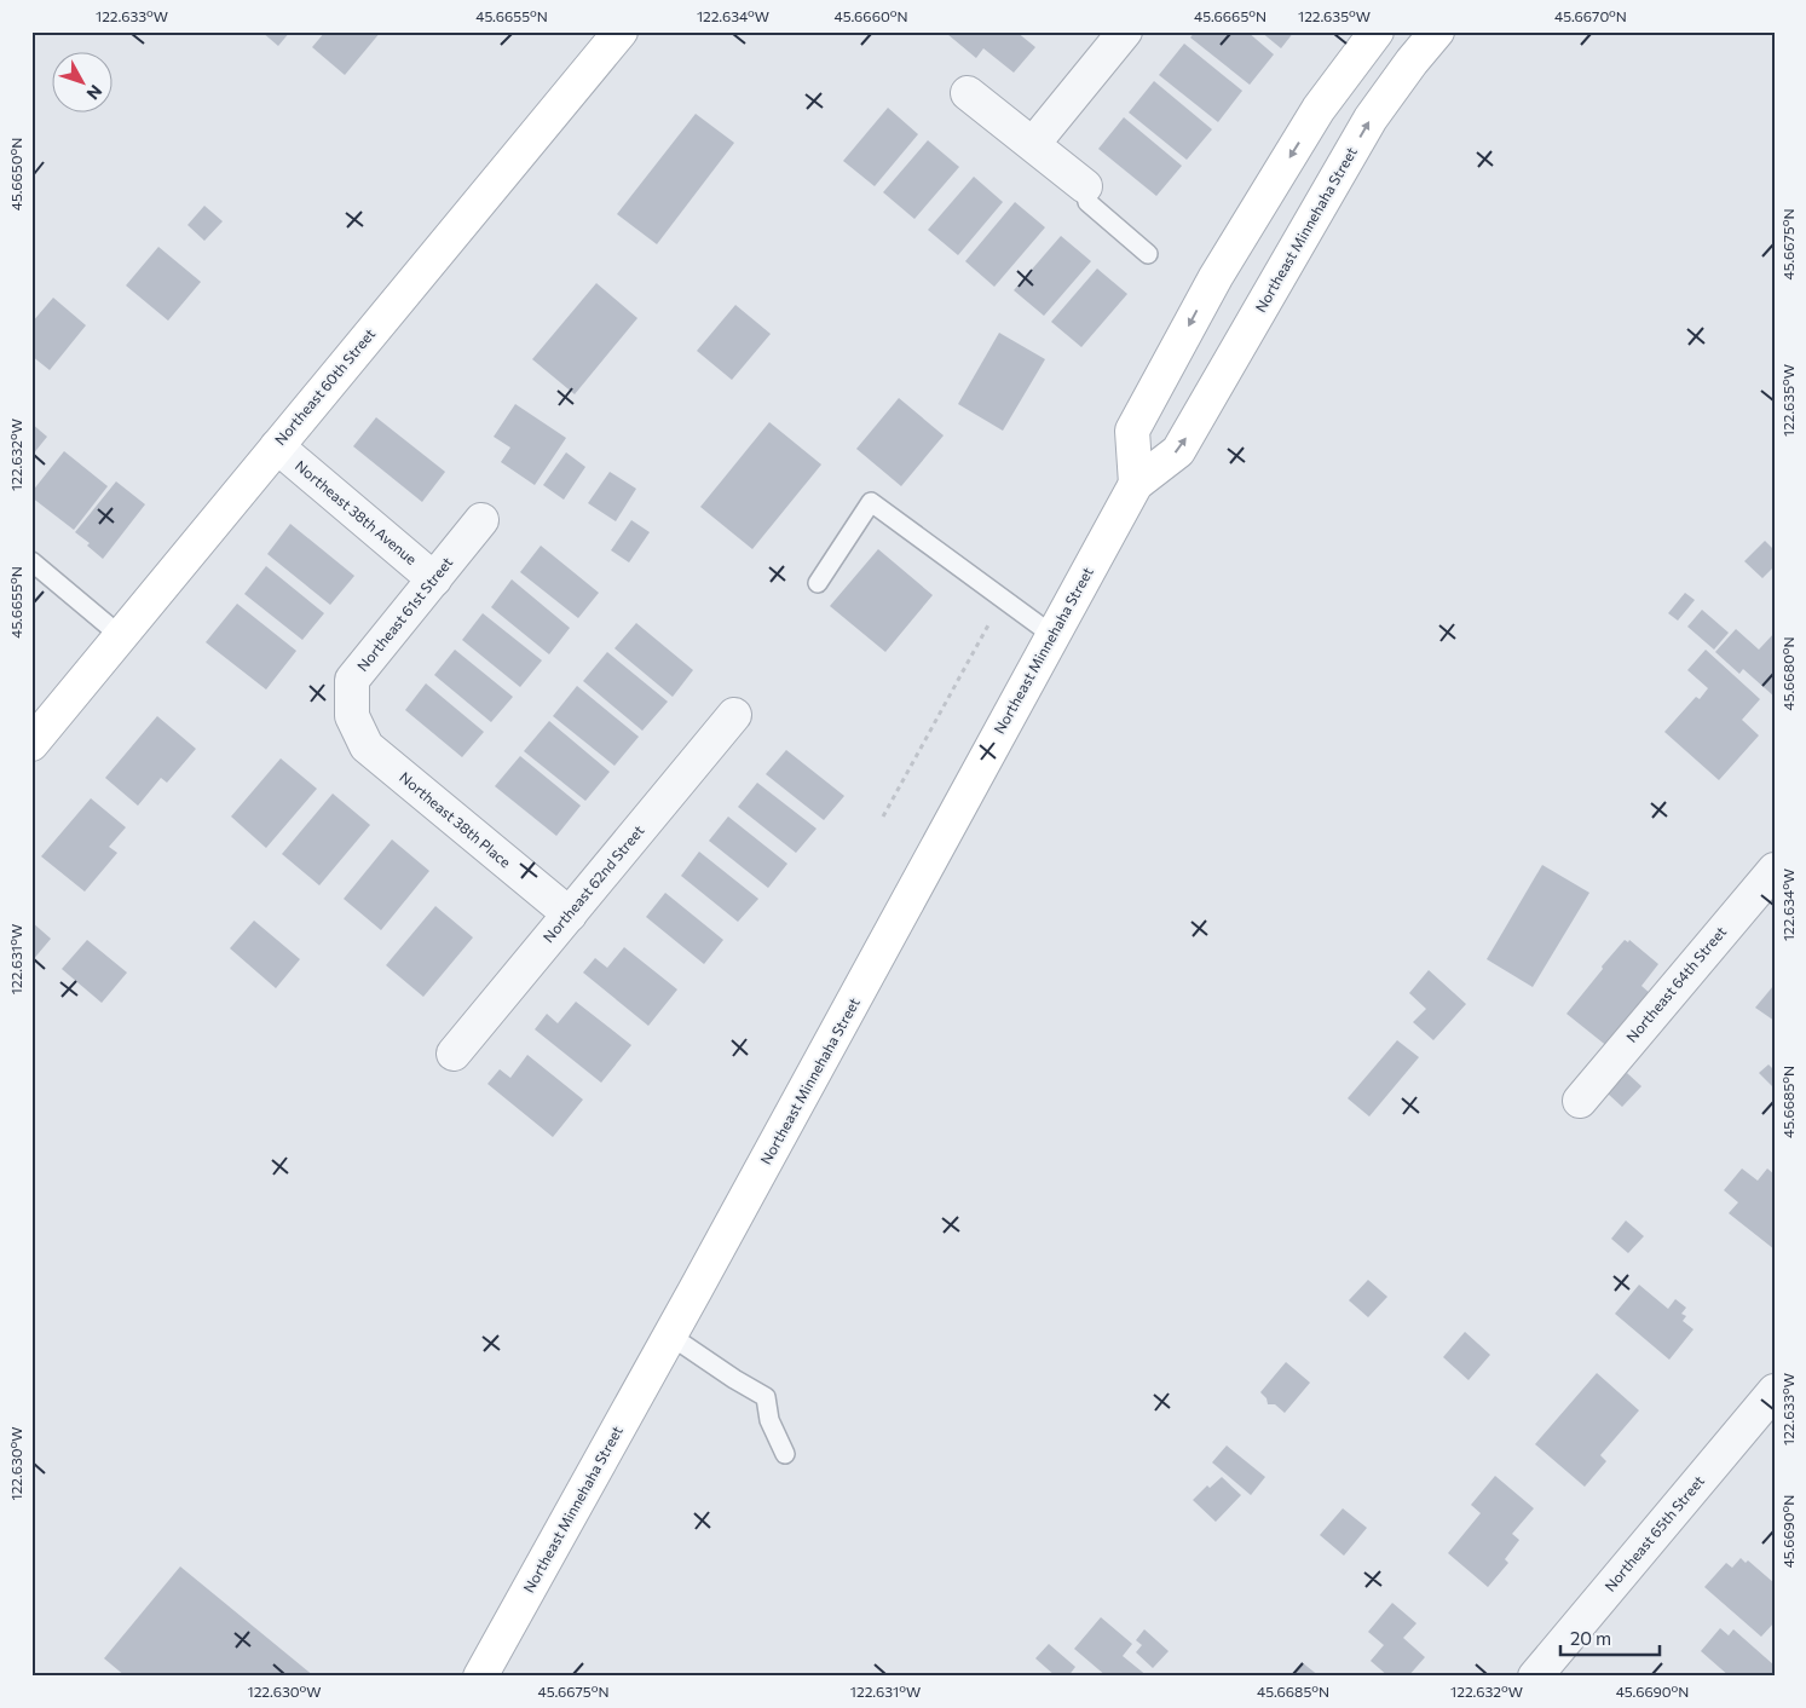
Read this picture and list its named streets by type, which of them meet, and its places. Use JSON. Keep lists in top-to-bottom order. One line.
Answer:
{"streets":{"main road":["Northeast Minnehaha Street","Northeast 60th Street"],"street":["Northeast 38th Avenue","Northeast 61st Street","Northeast 38th Place","Northeast 62nd Street","Northeast 64th Street","Northeast 65th Street"]},"crossings":[["Northeast 60th Street","Northeast 38th Avenue"],["Northeast 38th Avenue","Northeast 61st Street"],["Northeast 61st Street","Northeast 38th Place"],["Northeast 38th Place","Northeast 62nd Street"]],"scale_bar":"20 m","north":"bottom right","coordinates":["122.633°W","45.6655°N","122.634°W","45.6660°N","45.6665°N","122.635°W","45.6670°N","45.6650°N","45.6675°N","122.632°W","45.6680°N","122.631°W","45.6685°N","122.630°W","45.6690°N"]}
